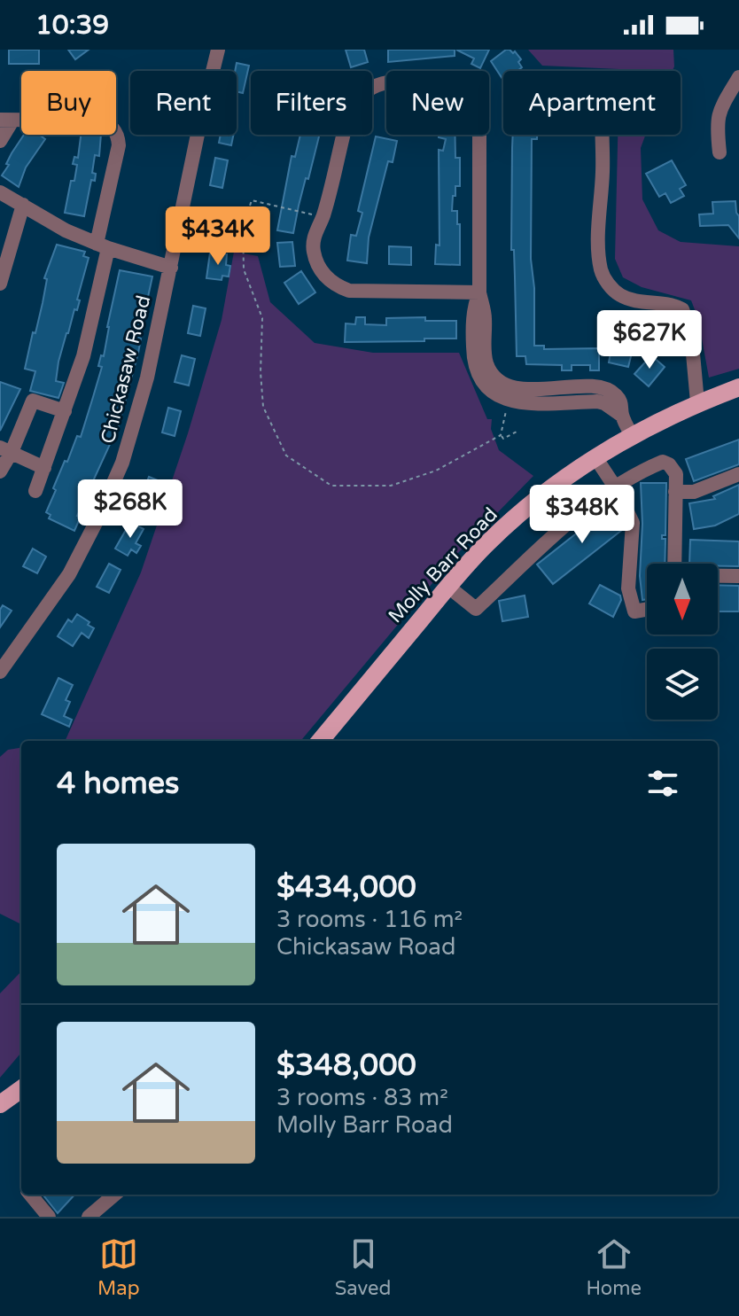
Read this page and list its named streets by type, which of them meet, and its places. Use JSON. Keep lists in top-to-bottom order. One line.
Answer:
{"streets":{"main road":["Molly Barr Road"],"street":["Chickasaw Road"]},"north":"bottom","page":{"status":"10:39","chip":["Buy","Rent","Filters","New","Apartment"],"price":["$434K","$627K","$268K","$348K"],"heading":"4 homes","list":[{"name":"$434,000","note":"3 rooms · 116 m² · Chickasaw Road"},{"name":"$348,000","note":"3 rooms · 83 m² · Molly Barr Road"}],"tabs":["Map","Saved","Home"]}}
